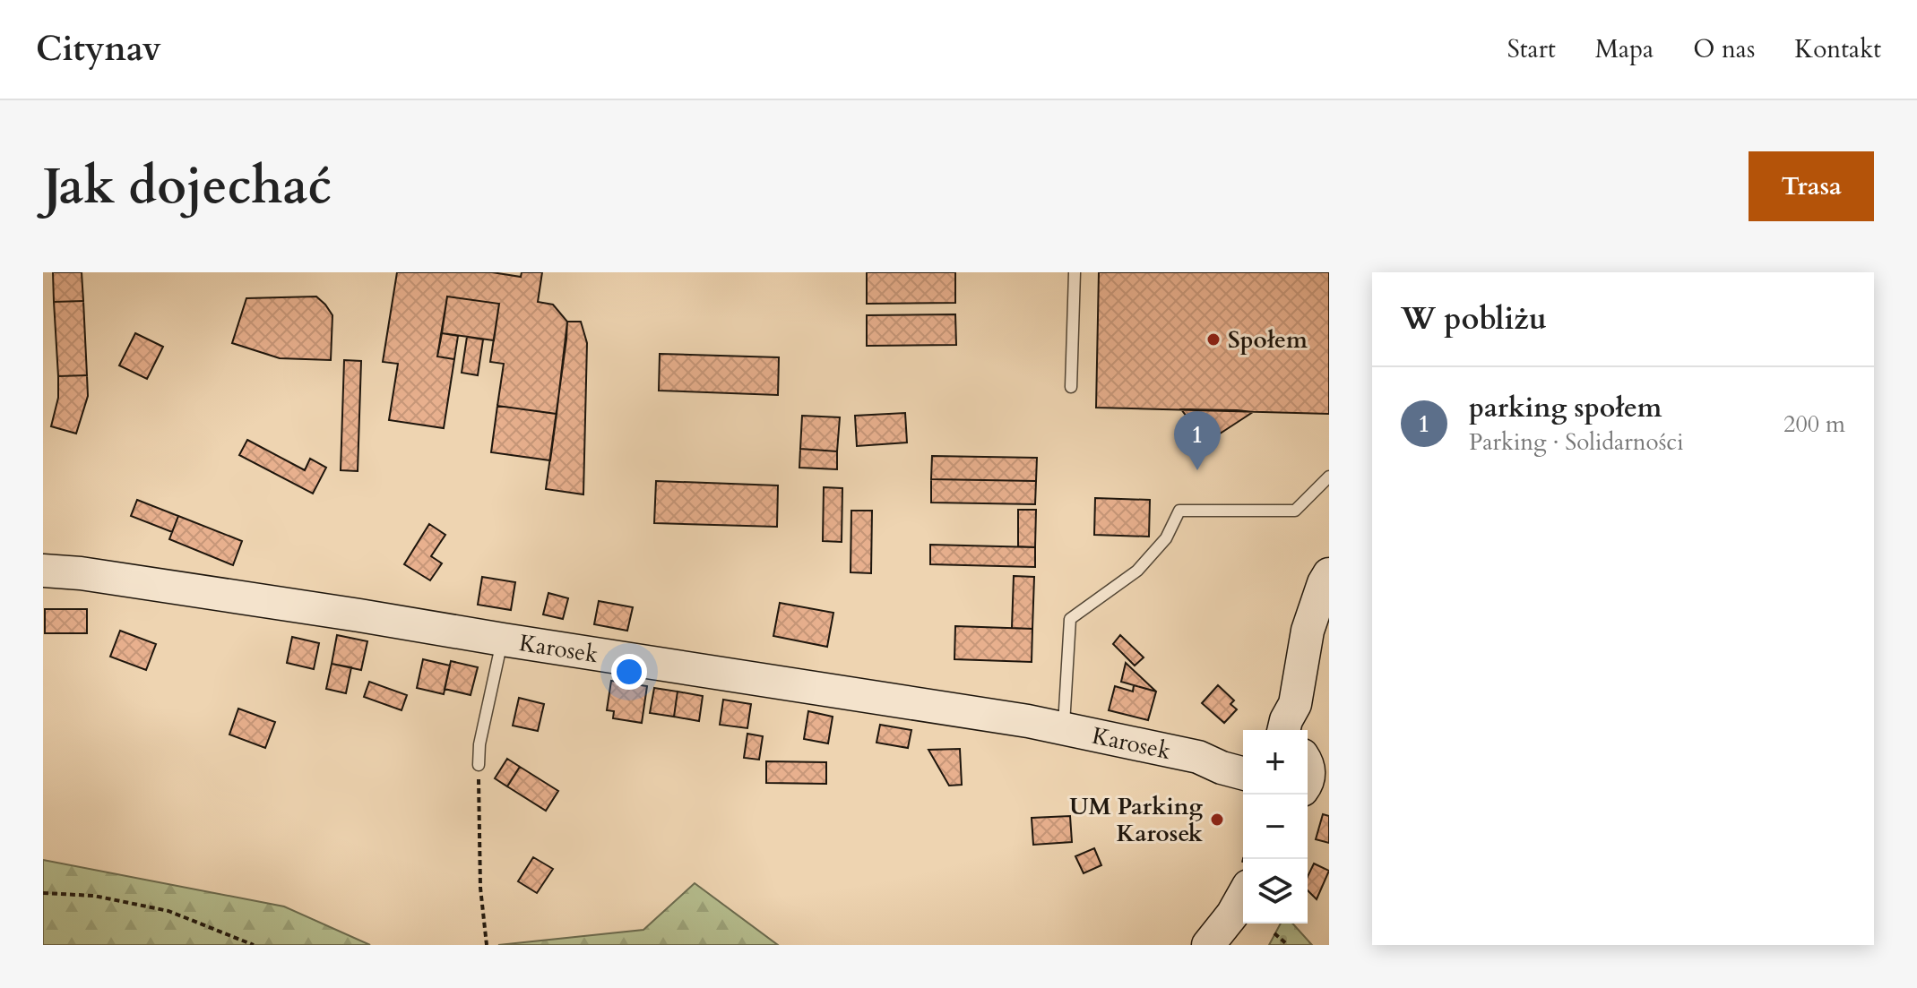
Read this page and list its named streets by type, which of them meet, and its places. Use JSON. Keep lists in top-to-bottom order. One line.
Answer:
{"streets":{"street":["Karosek"]},"places":["Społem","UM Parking Karosek"],"page":{"header":"Citynav","nav":["Start","Mapa","O nas","Kontakt"],"buttons":"Trasa","title":"Jak dojechać","heading":"W pobliżu","list":[{"mark":"1","name":"parking społem","note":"Parking · Solidarności","value":"200 m"}],"pins":"1","map_buttons":["+","−"]}}
